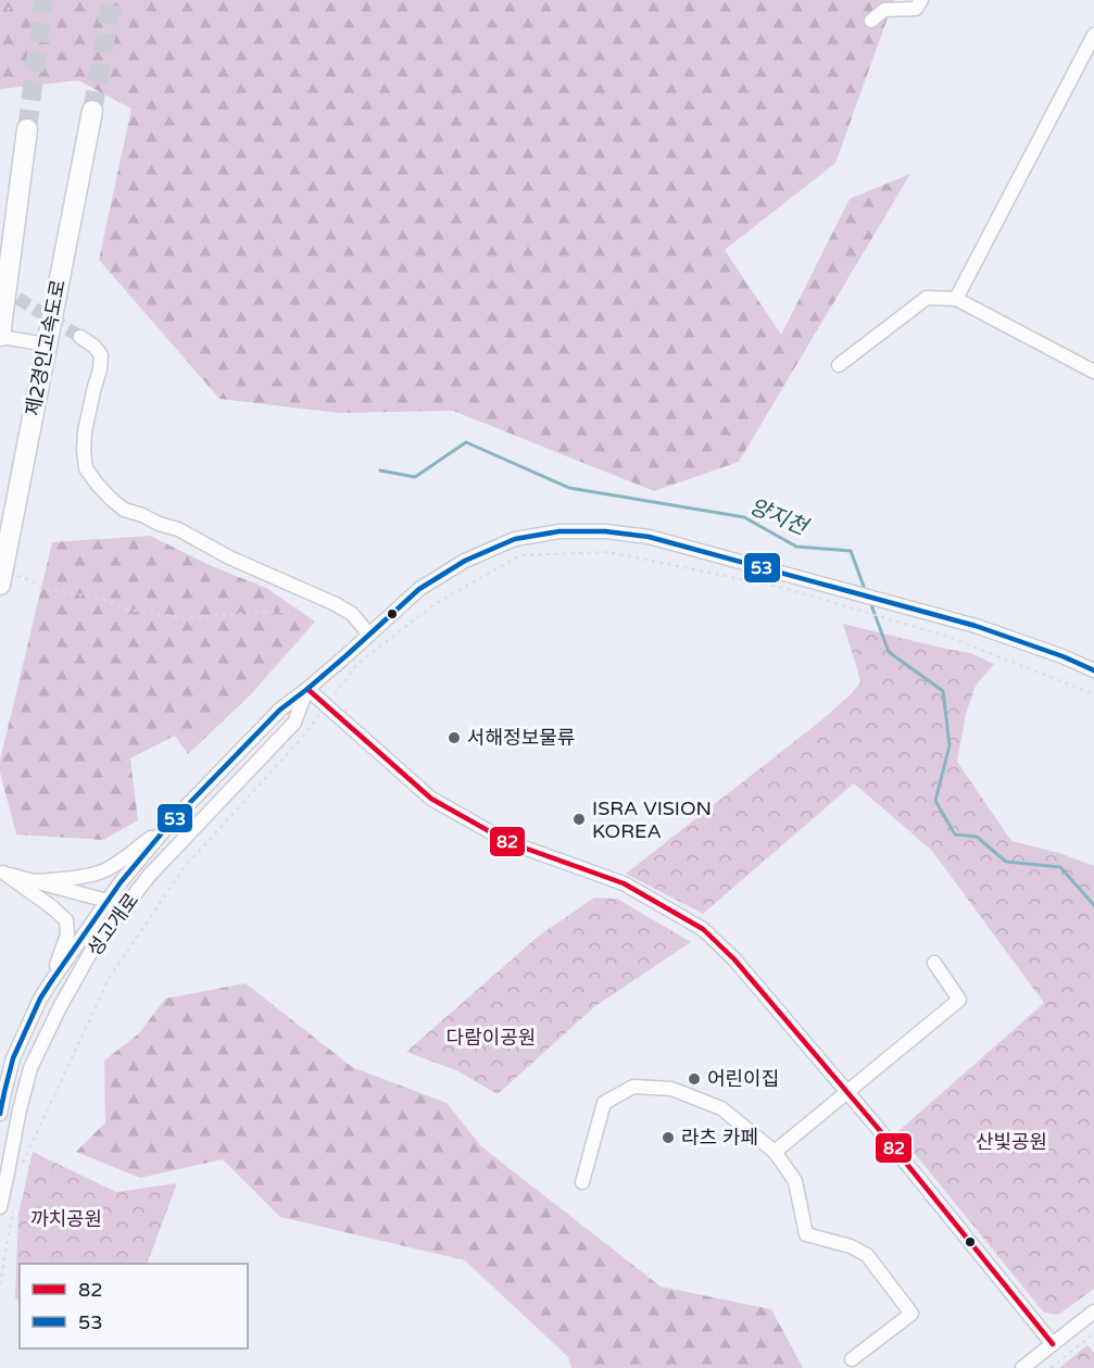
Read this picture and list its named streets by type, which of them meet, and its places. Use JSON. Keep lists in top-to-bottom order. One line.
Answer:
{"streets":{"highway":["제2경인고속도로"],"street":["성고개로"]},"water":["양지천"],"parks":["다람이공원","산빛공원","까치공원"],"places":["서해정보물류","ISRA VISION KOREA","어린이집","라츠 카페"],"lines":["transit line 53","transit line 82"],"legend":["82","53"]}
